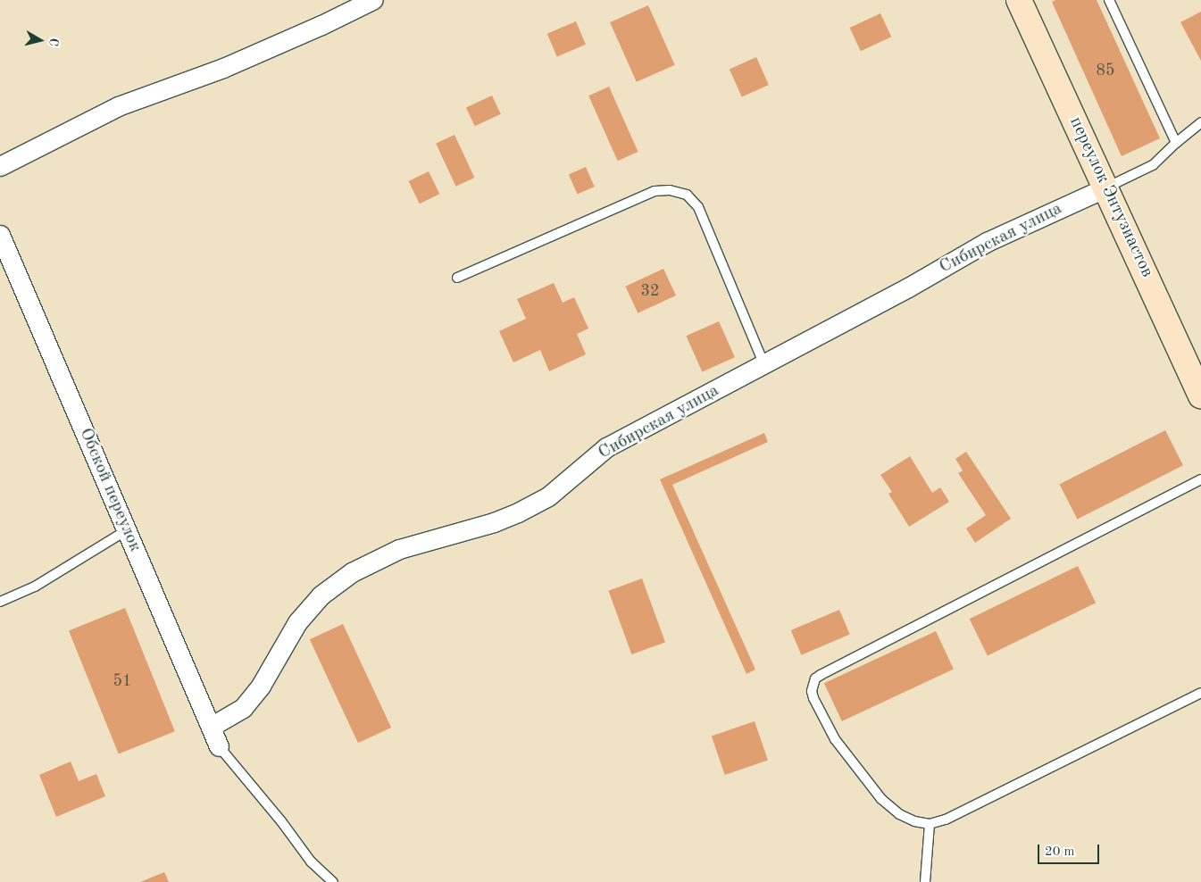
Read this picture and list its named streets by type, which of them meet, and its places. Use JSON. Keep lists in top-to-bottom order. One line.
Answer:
{"streets":{"main road":["переулок Энтузиастов"],"street":["Сибирская улица","Обской переулок"]},"crossings":[["переулок Энтузиастов","Сибирская улица"],["Сибирская улица","Обской переулок"]],"house_numbers":["85","32","51"],"scale_bar":"20 m","north":"right"}
